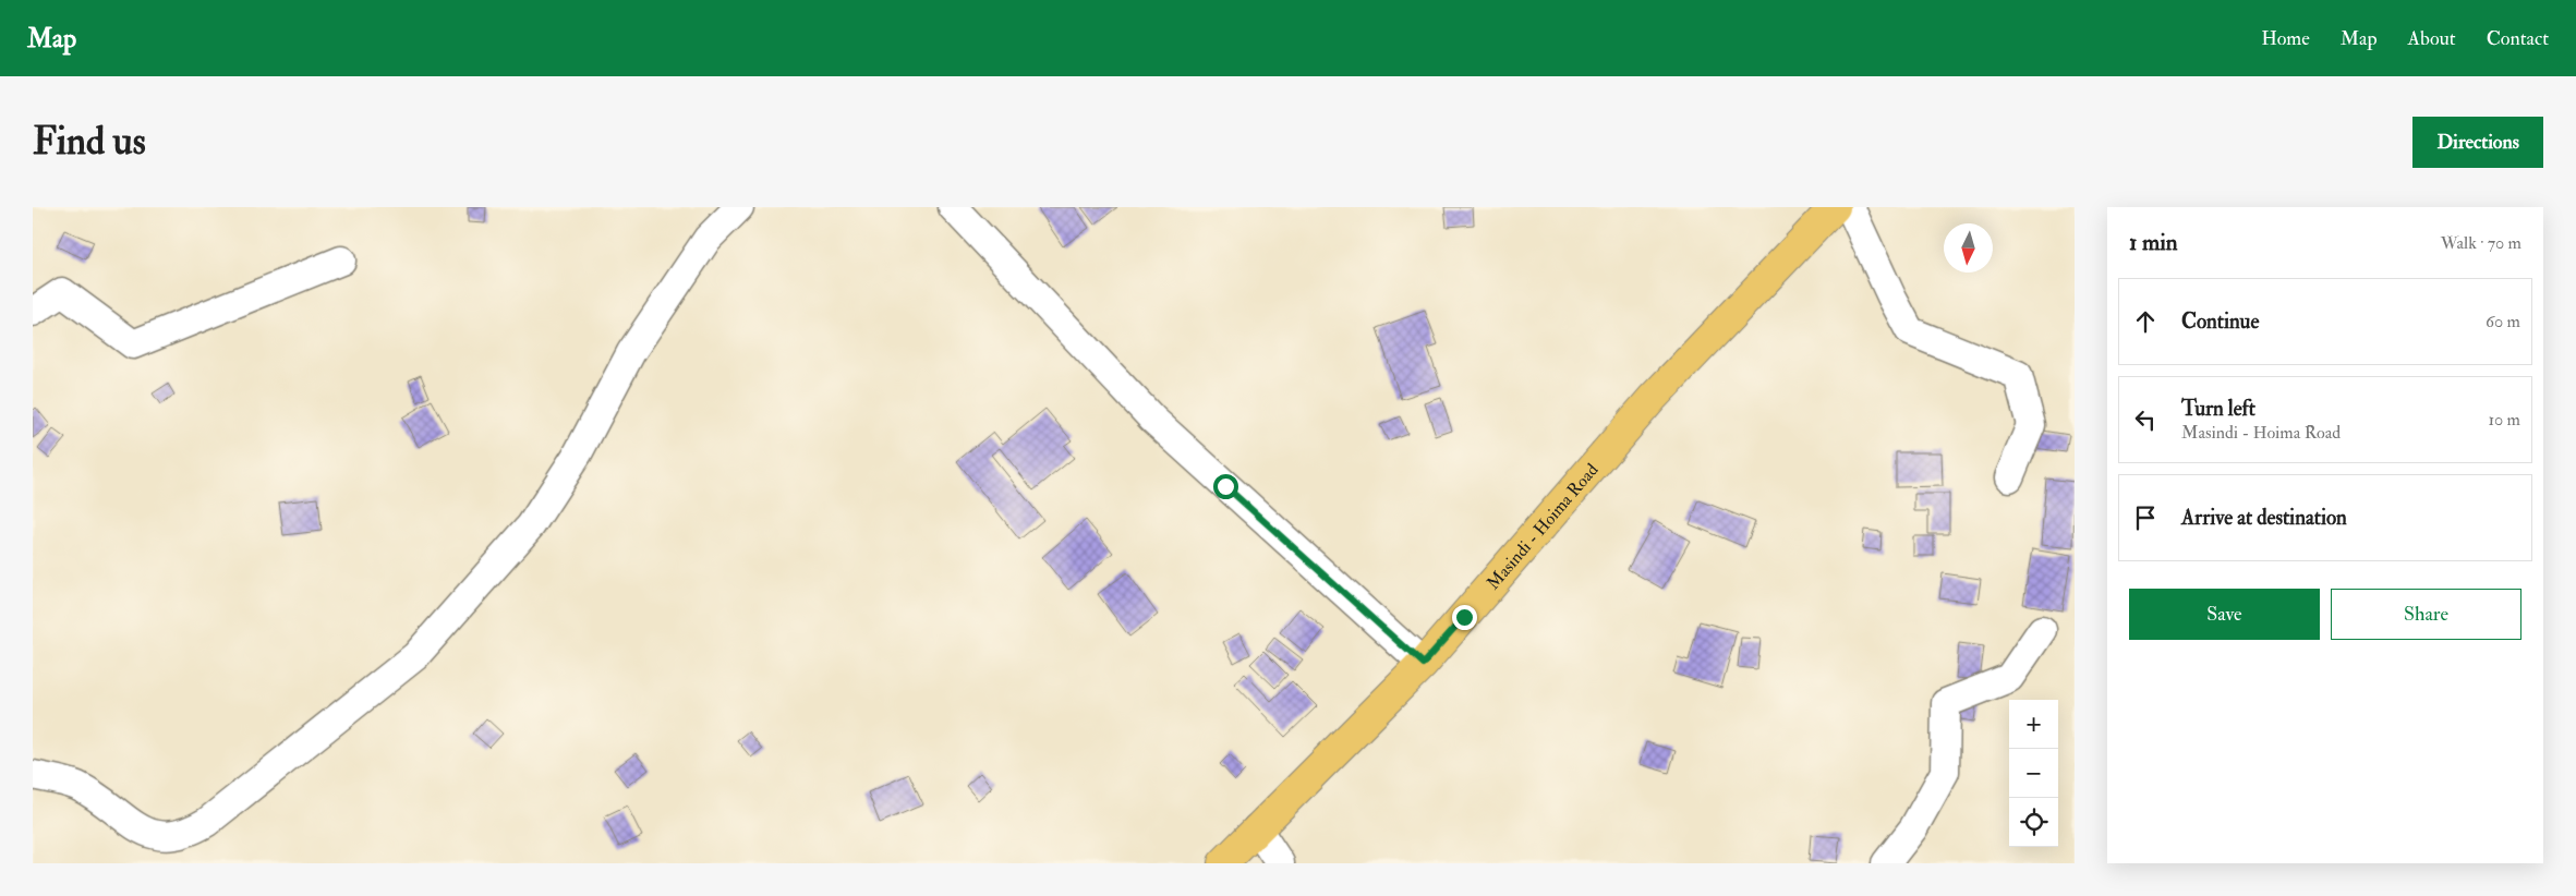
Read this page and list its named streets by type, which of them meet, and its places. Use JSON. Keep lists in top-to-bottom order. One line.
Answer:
{"streets":{"main road":["Masindi - Hoima Road"]},"north":"bottom","page":{"header":"Map","nav":["Home","Map","About","Contact"],"buttons":["Directions",["Save","Share"]],"title":"Find us","heading":["1 min","Walk · 70 m"],"list":[["Continue","60 m"],["Turn left","Masindi - Hoima Road","10 m"],"Arrive at destination"],"map_buttons":["+","−"]}}
